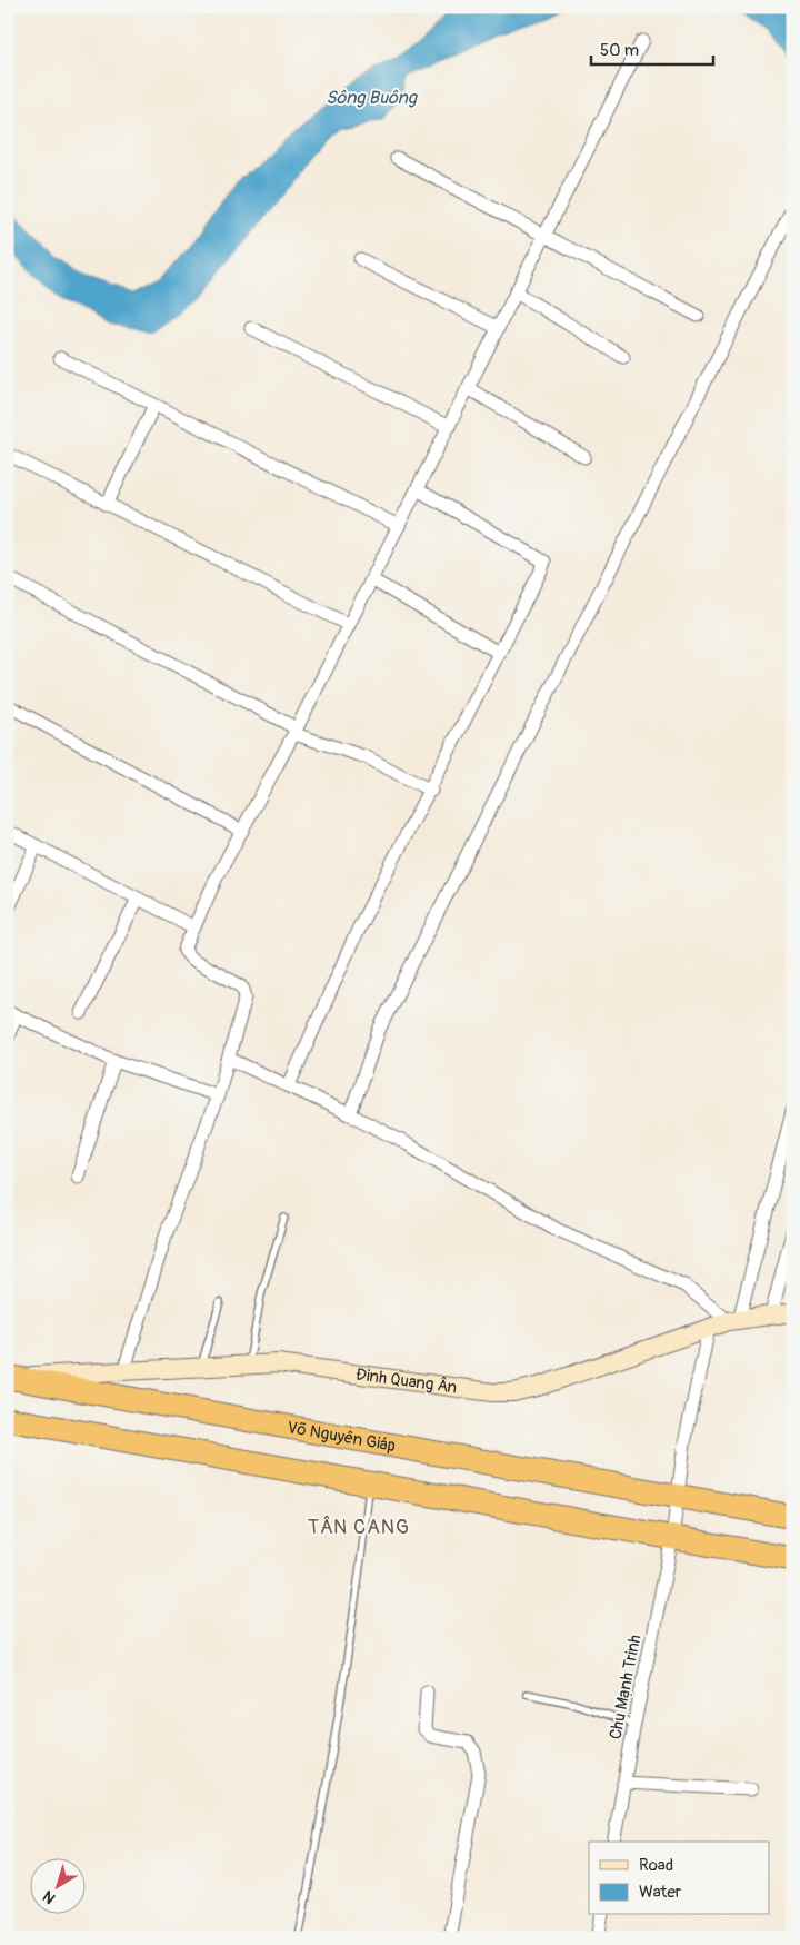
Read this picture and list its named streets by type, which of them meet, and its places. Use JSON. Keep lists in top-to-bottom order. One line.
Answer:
{"streets":{"highway":["Võ Nguyên Giáp"],"street":["Đinh Quang Ân","Chu Mạnh Trinh"]},"crossings":[["Đinh Quang Ân","Võ Nguyên Giáp"],["Đinh Quang Ân","Chu Mạnh Trinh"],["Võ Nguyên Giáp","Chu Mạnh Trinh"]],"districts":["TÂN CANG"],"water":["Sông Buông"],"legend":["Road","Water"],"scale_bar":"50 m","north":"bottom left"}
